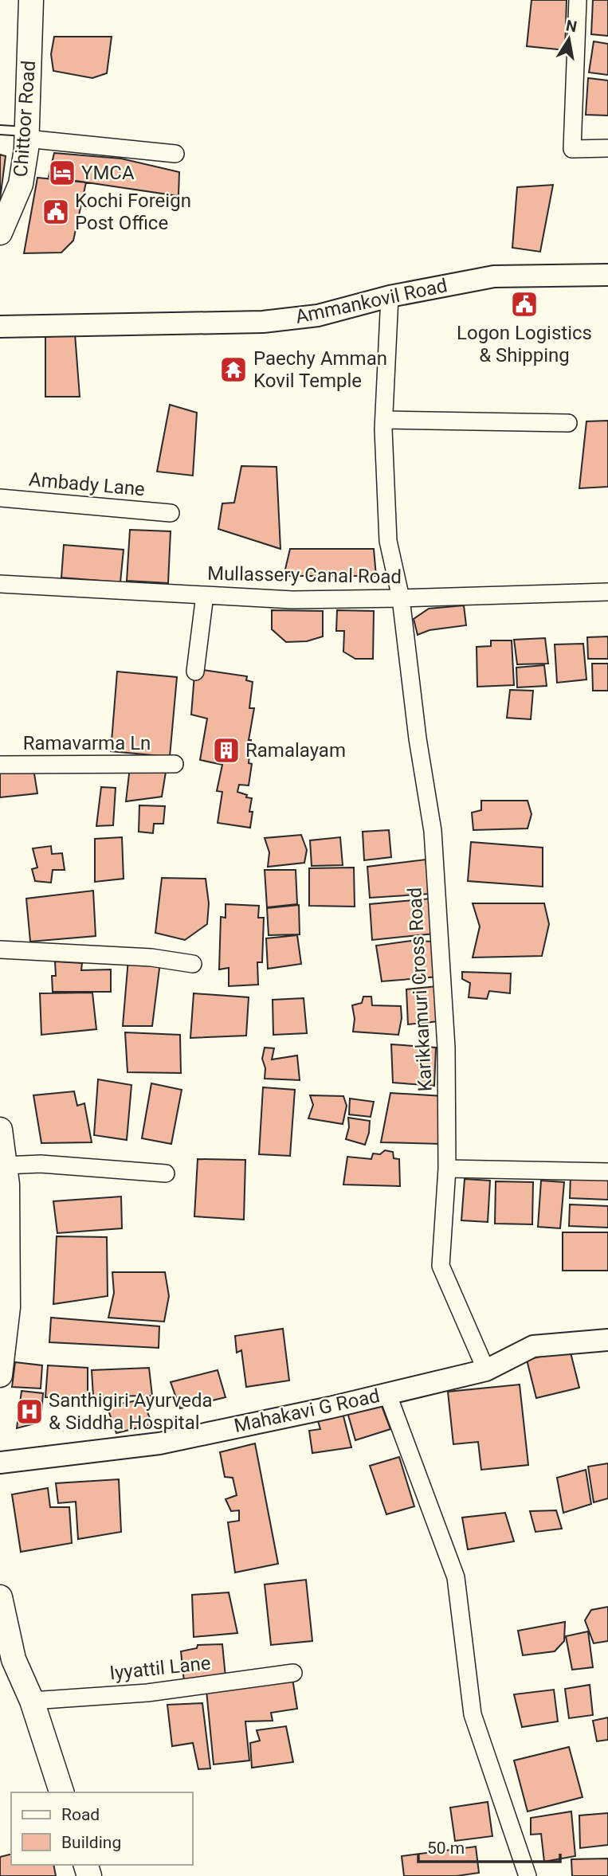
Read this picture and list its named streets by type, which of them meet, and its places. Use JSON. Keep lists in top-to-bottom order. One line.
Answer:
{"streets":{"main road":["Chittoor Road"],"street":["Ammankovil Road","Ambady Lane","Mullassery Canal Road","Ramavarma Ln","Karikkamuri Cross Road","Mahakavi G Road","Iyyattil Lane"]},"crossings":[["Ammankovil Road","Karikkamuri Cross Road"],["Mullassery Canal Road","Karikkamuri Cross Road"],["Karikkamuri Cross Road","Mahakavi G Road"]],"places":{"hotel":["YMCA"],"public building":["Kochi Foreign Post Office","Logon Logistics & Shipping"],"temple":["Paechy Amman Kovil Temple"],"building":["Ramalayam"],"hospital":["Santhigiri Ayurveda & Siddha Hospital"]},"legend":["Road","Building"],"scale_bar":"50 m","north":"top"}
